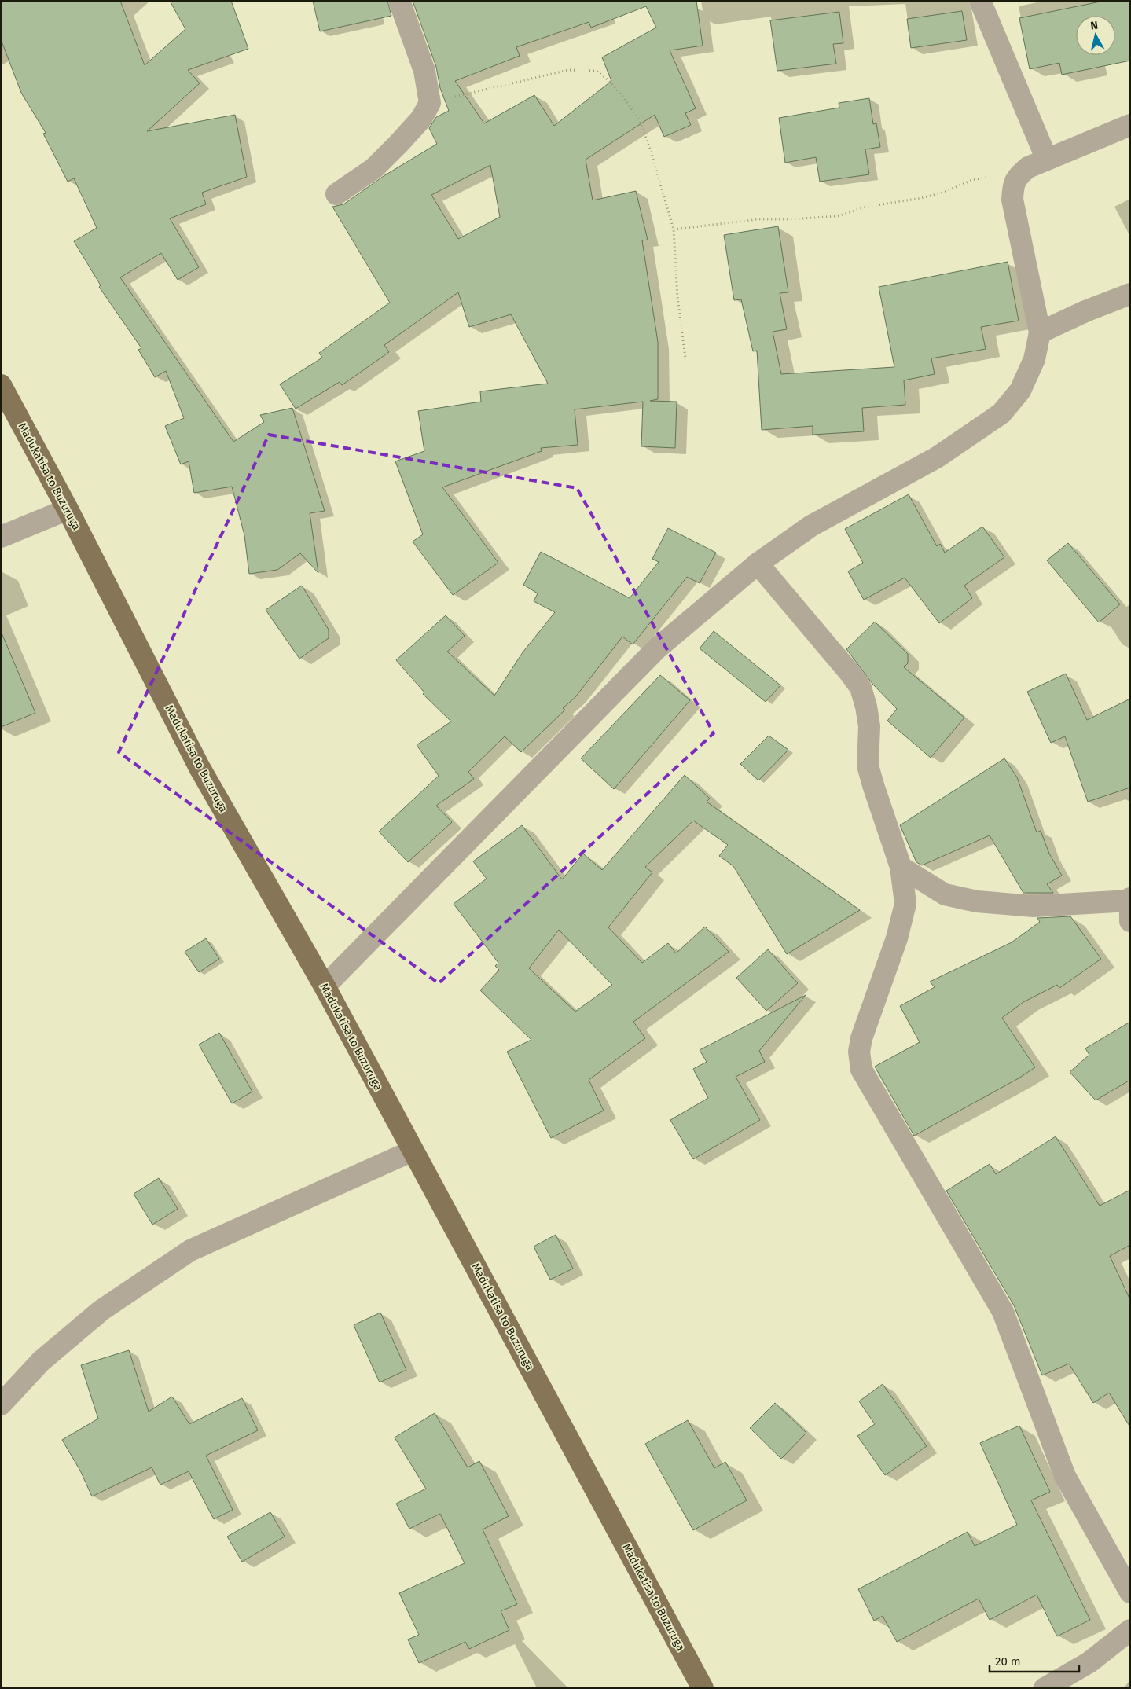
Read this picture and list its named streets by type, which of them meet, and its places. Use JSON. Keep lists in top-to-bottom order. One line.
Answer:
{"streets":{"main road":["Madukatisa to Buzuruga"]},"scale_bar":"20 m","north":"top"}
